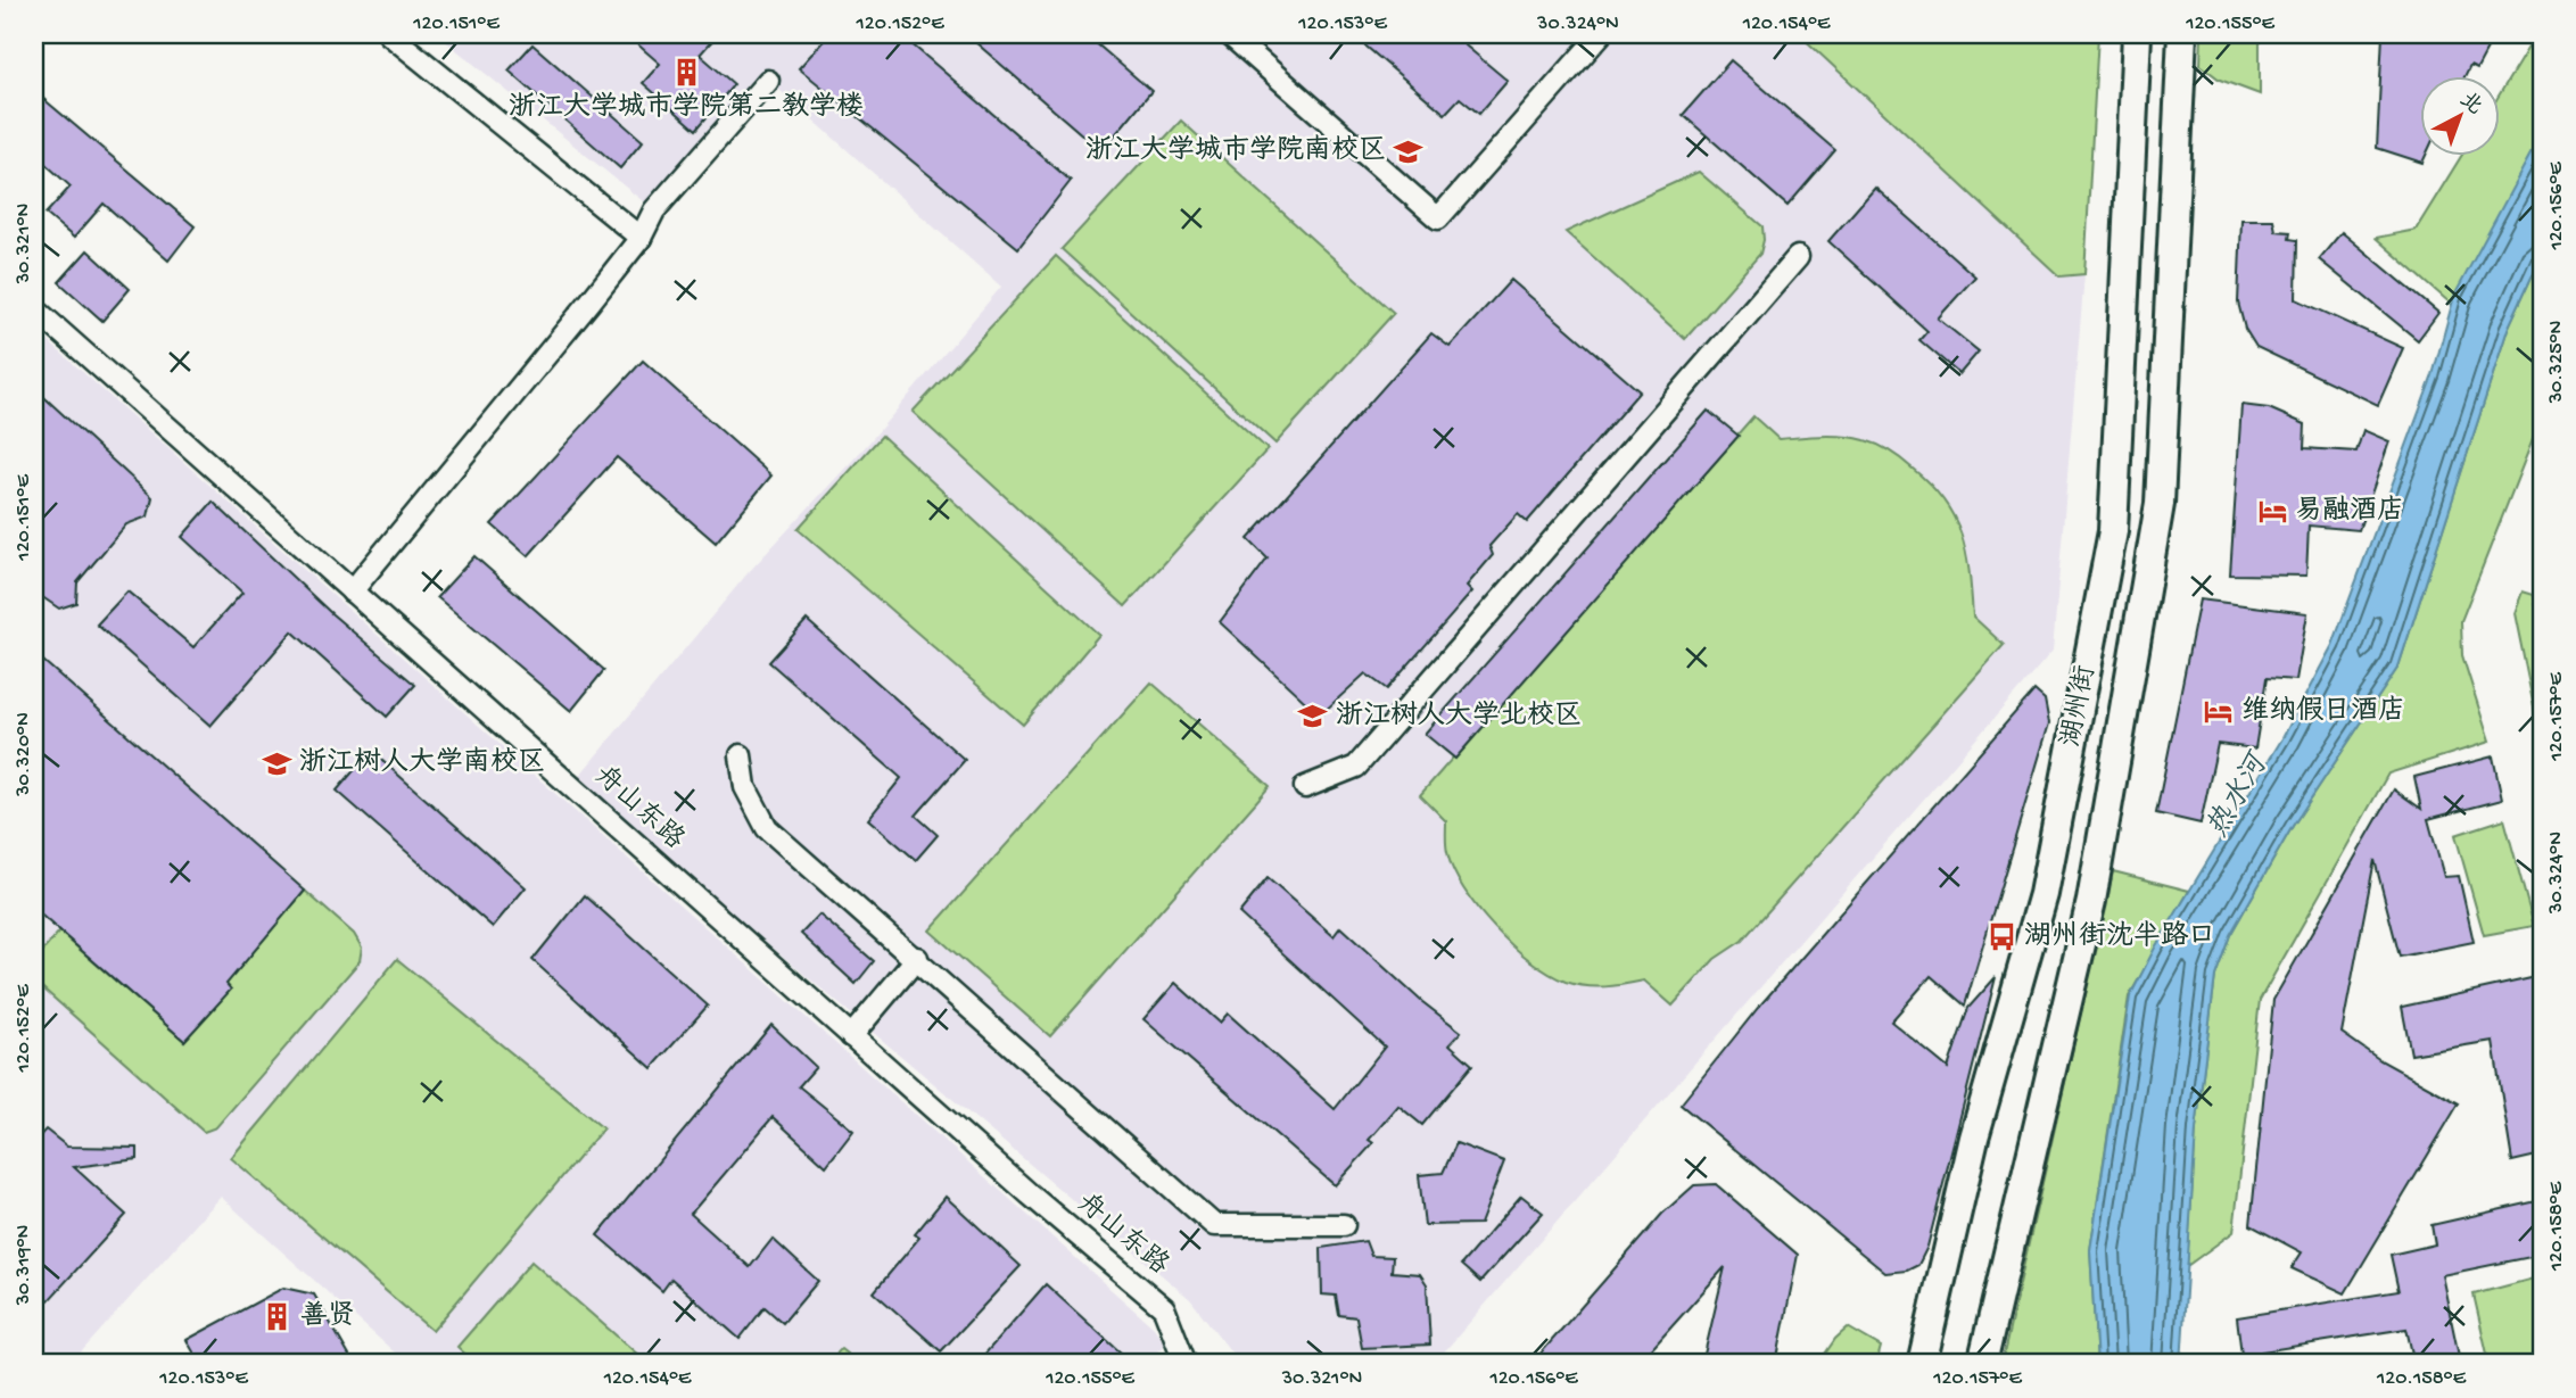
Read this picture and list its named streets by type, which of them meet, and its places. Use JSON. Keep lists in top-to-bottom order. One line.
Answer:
{"streets":{"main road":["湖州街"],"street":["舟山东路"]},"water":["热水河"],"places":{"building":["浙江大学城市学院第二教学楼","善贤"],"school or university":["浙江大学城市学院南校区","浙江树人大学北校区","浙江树人大学南校区"],"hotel":["易融酒店","维纳假日酒店"],"bus stop":["湖州街沈半路口"]},"north":"top right","coordinates":["120.151°E","120.152°E","120.153°E","30.324°N","120.154°E","120.155°E","120.156°E","30.321°N","30.325°N","120.157°E","30.320°N","120.158°E","30.319°N"]}
